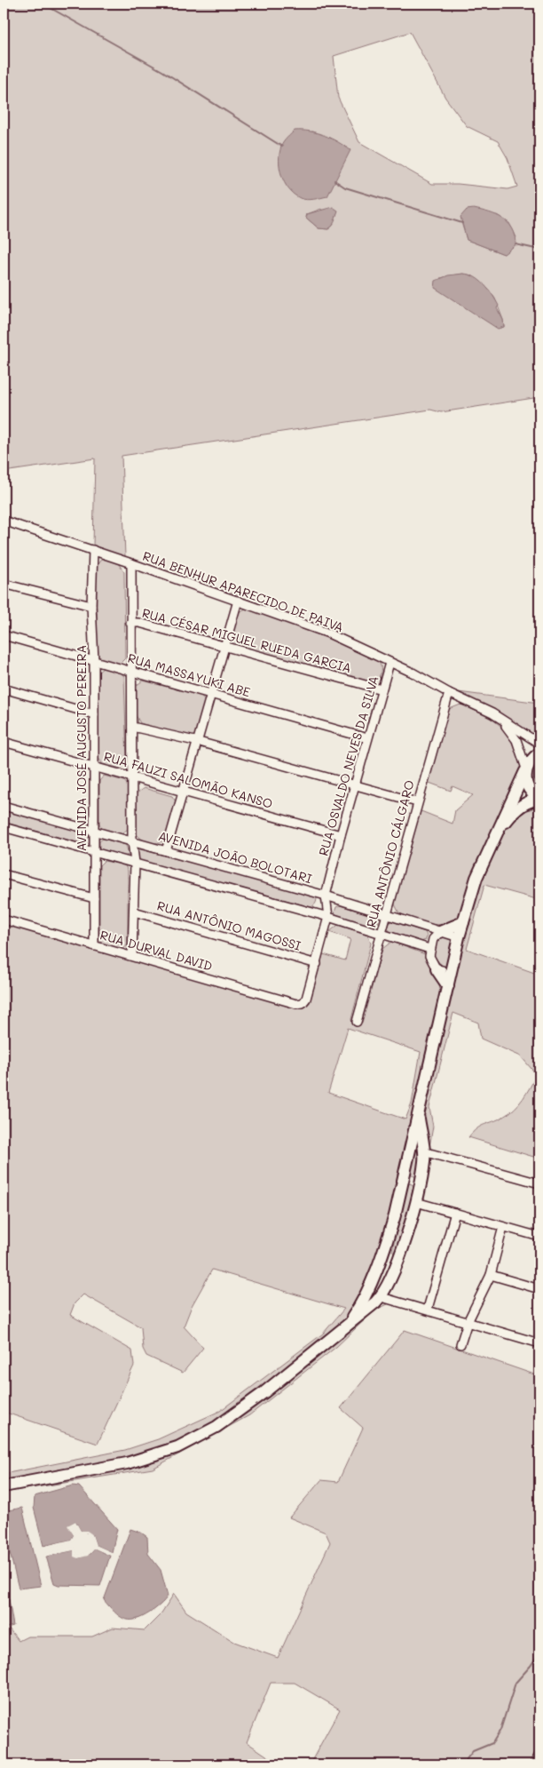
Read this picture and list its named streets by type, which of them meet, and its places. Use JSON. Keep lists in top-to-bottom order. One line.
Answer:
{"streets":{"street":["RUA BENHUR APARECIDO DE PAIVA","RUA CÉSAR MIGUEL RUEDA GARCIA","RUA MASSAYUKI ABE","AVENIDA JOSÉ AUGUSTO PEREIRA","RUA OSVALDO NEVES DA SILVA","RUA FAUZI SALOMÃO KANSO","RUA ANTÔNIO CÁLGARO","AVENIDA JOÃO BOLOTARI","RUA ANTÔNIO MAGOSSI","RUA DURVAL DAVID"]},"crossings":[["RUA BENHUR APARECIDO DE PAIVA","AVENIDA JOSÉ AUGUSTO PEREIRA"],["RUA BENHUR APARECIDO DE PAIVA","RUA OSVALDO NEVES DA SILVA"],["RUA BENHUR APARECIDO DE PAIVA","RUA ANTÔNIO CÁLGARO"],["RUA CÉSAR MIGUEL RUEDA GARCIA","RUA OSVALDO NEVES DA SILVA"],["RUA MASSAYUKI ABE","AVENIDA JOSÉ AUGUSTO PEREIRA"],["RUA MASSAYUKI ABE","RUA OSVALDO NEVES DA SILVA"],["AVENIDA JOSÉ AUGUSTO PEREIRA","RUA FAUZI SALOMÃO KANSO"],["AVENIDA JOSÉ AUGUSTO PEREIRA","AVENIDA JOÃO BOLOTARI"],["AVENIDA JOSÉ AUGUSTO PEREIRA","RUA DURVAL DAVID"],["RUA OSVALDO NEVES DA SILVA","RUA FAUZI SALOMÃO KANSO"],["RUA OSVALDO NEVES DA SILVA","AVENIDA JOÃO BOLOTARI"],["RUA OSVALDO NEVES DA SILVA","RUA ANTÔNIO MAGOSSI"],["RUA OSVALDO NEVES DA SILVA","RUA DURVAL DAVID"],["RUA ANTÔNIO CÁLGARO","AVENIDA JOÃO BOLOTARI"]]}
